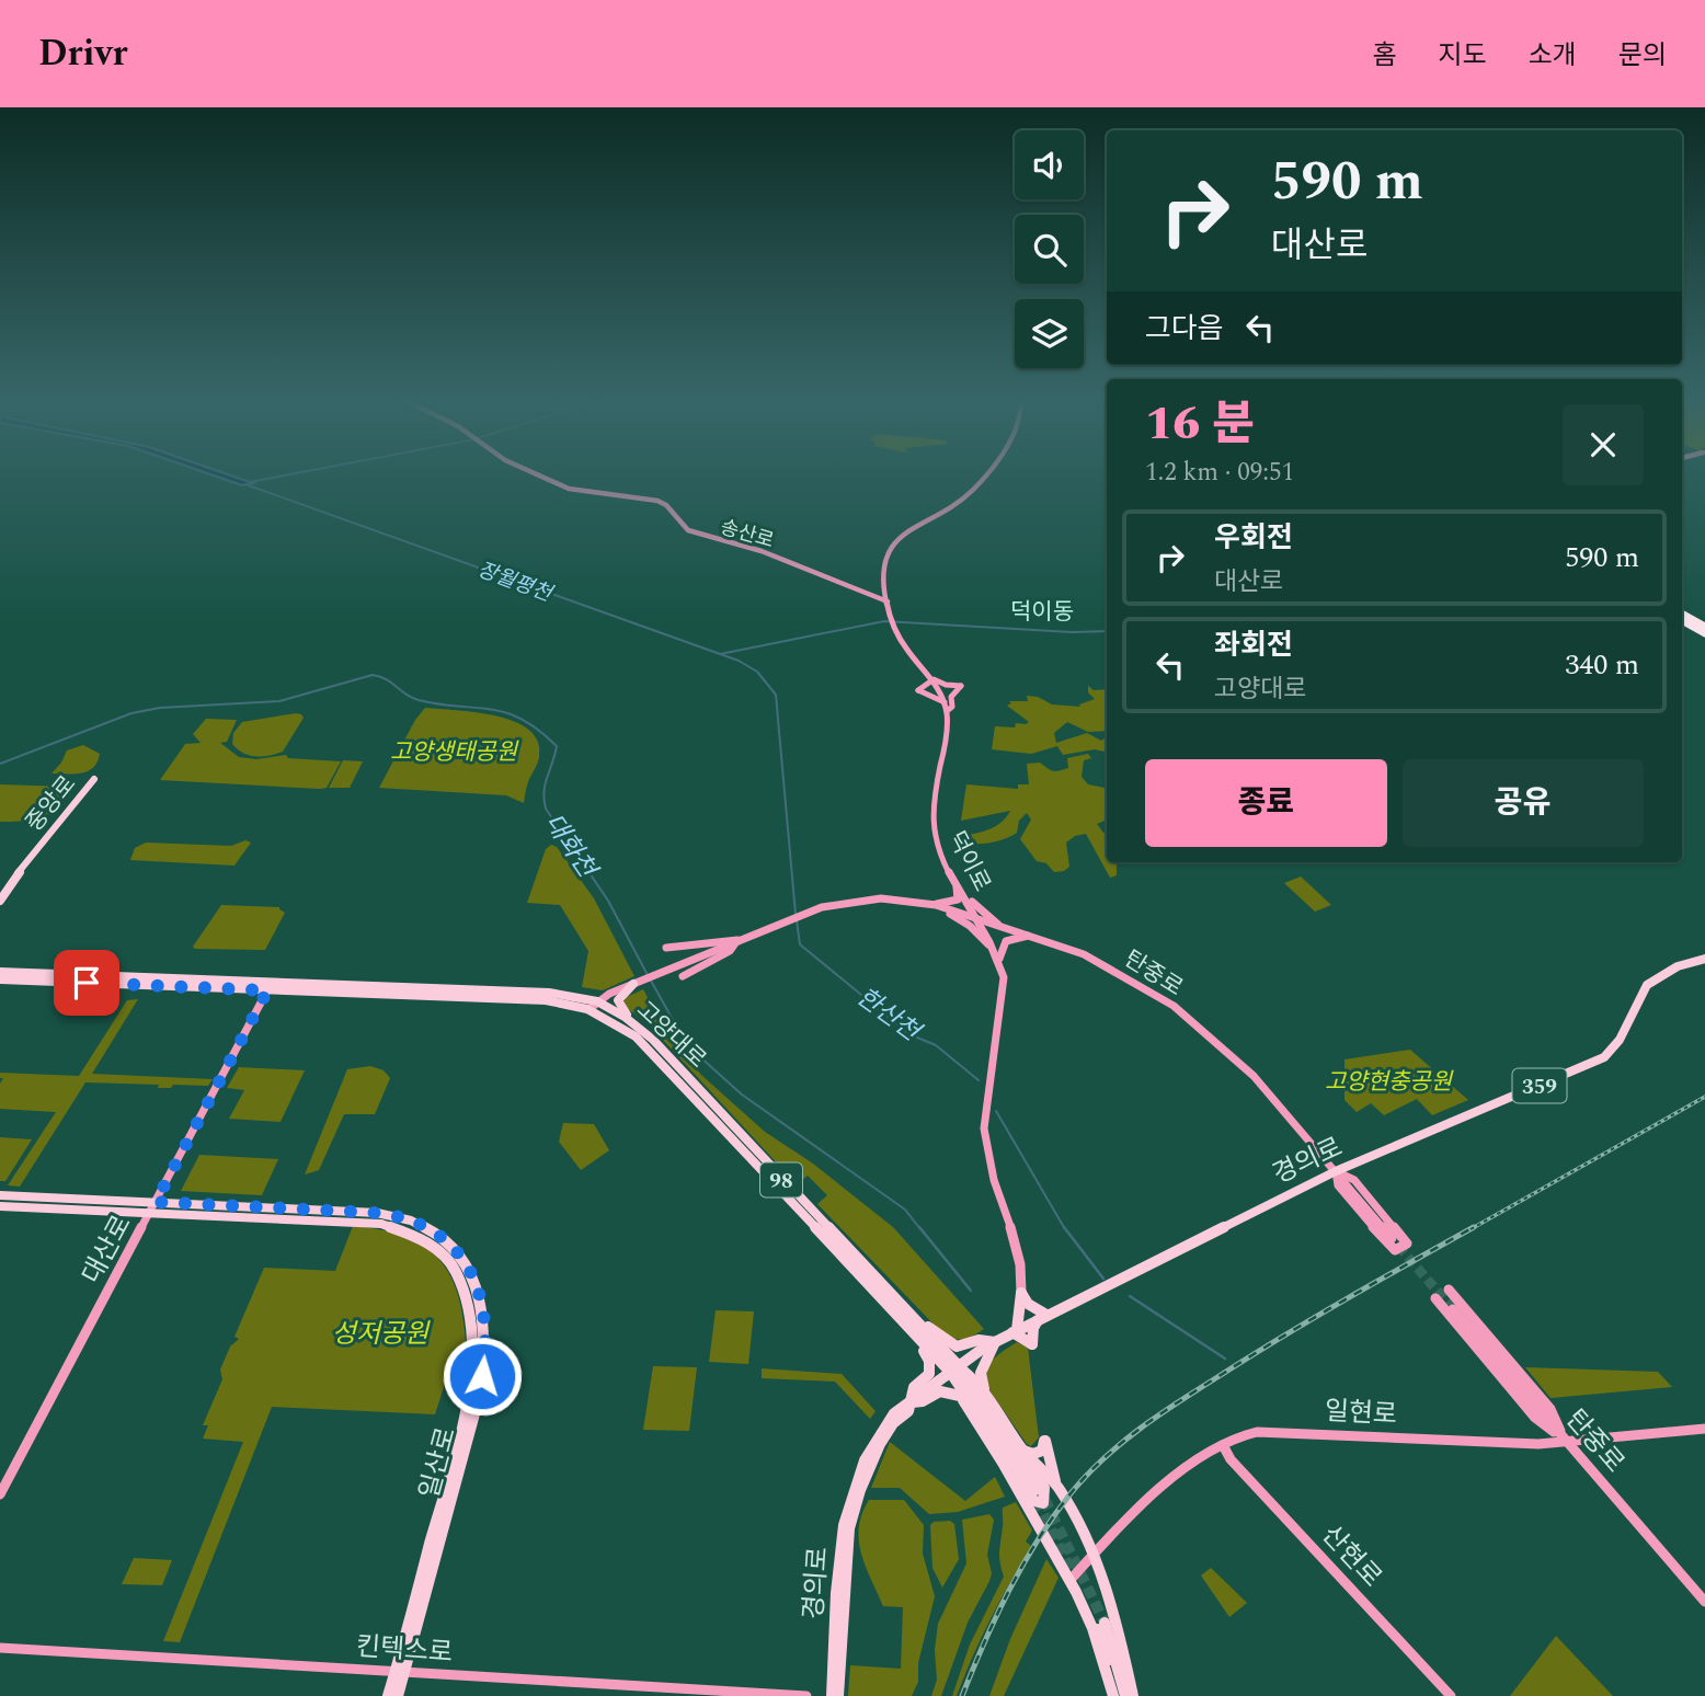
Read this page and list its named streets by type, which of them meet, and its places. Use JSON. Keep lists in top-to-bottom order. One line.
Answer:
{"streets":{"main road":["송산로","중앙로","덕이로","탄중로","고양대로","359","경의로","98","대산로","일현로","일산로","산현로","킨텍스로"]},"crossings":[["송산로","덕이로"],["덕이로","탄중로"],["탄중로","경의로"],["탄중로","일현로"],["고양대로","경의로"],["고양대로","대산로"],["대산로","일산로"],["일현로","산현로"],["일산로","킨텍스로"]],"districts":["덕이동"],"water":["장월평천","대화천","한산천"],"parks":["고양생태공원","고양현충공원","성저공원"],"page":{"header":"Drivr","nav":["홈","지도","소개","문의"],"turn":["590 m","대산로"],"then":"그다음","heading":["16 분","1.2 km · 09:51"],"list":[{"name":"우회전","note":"대산로","value":"590 m"},{"name":"좌회전","note":"고양대로","value":"340 m"}],"buttons":["종료","공유"]}}
